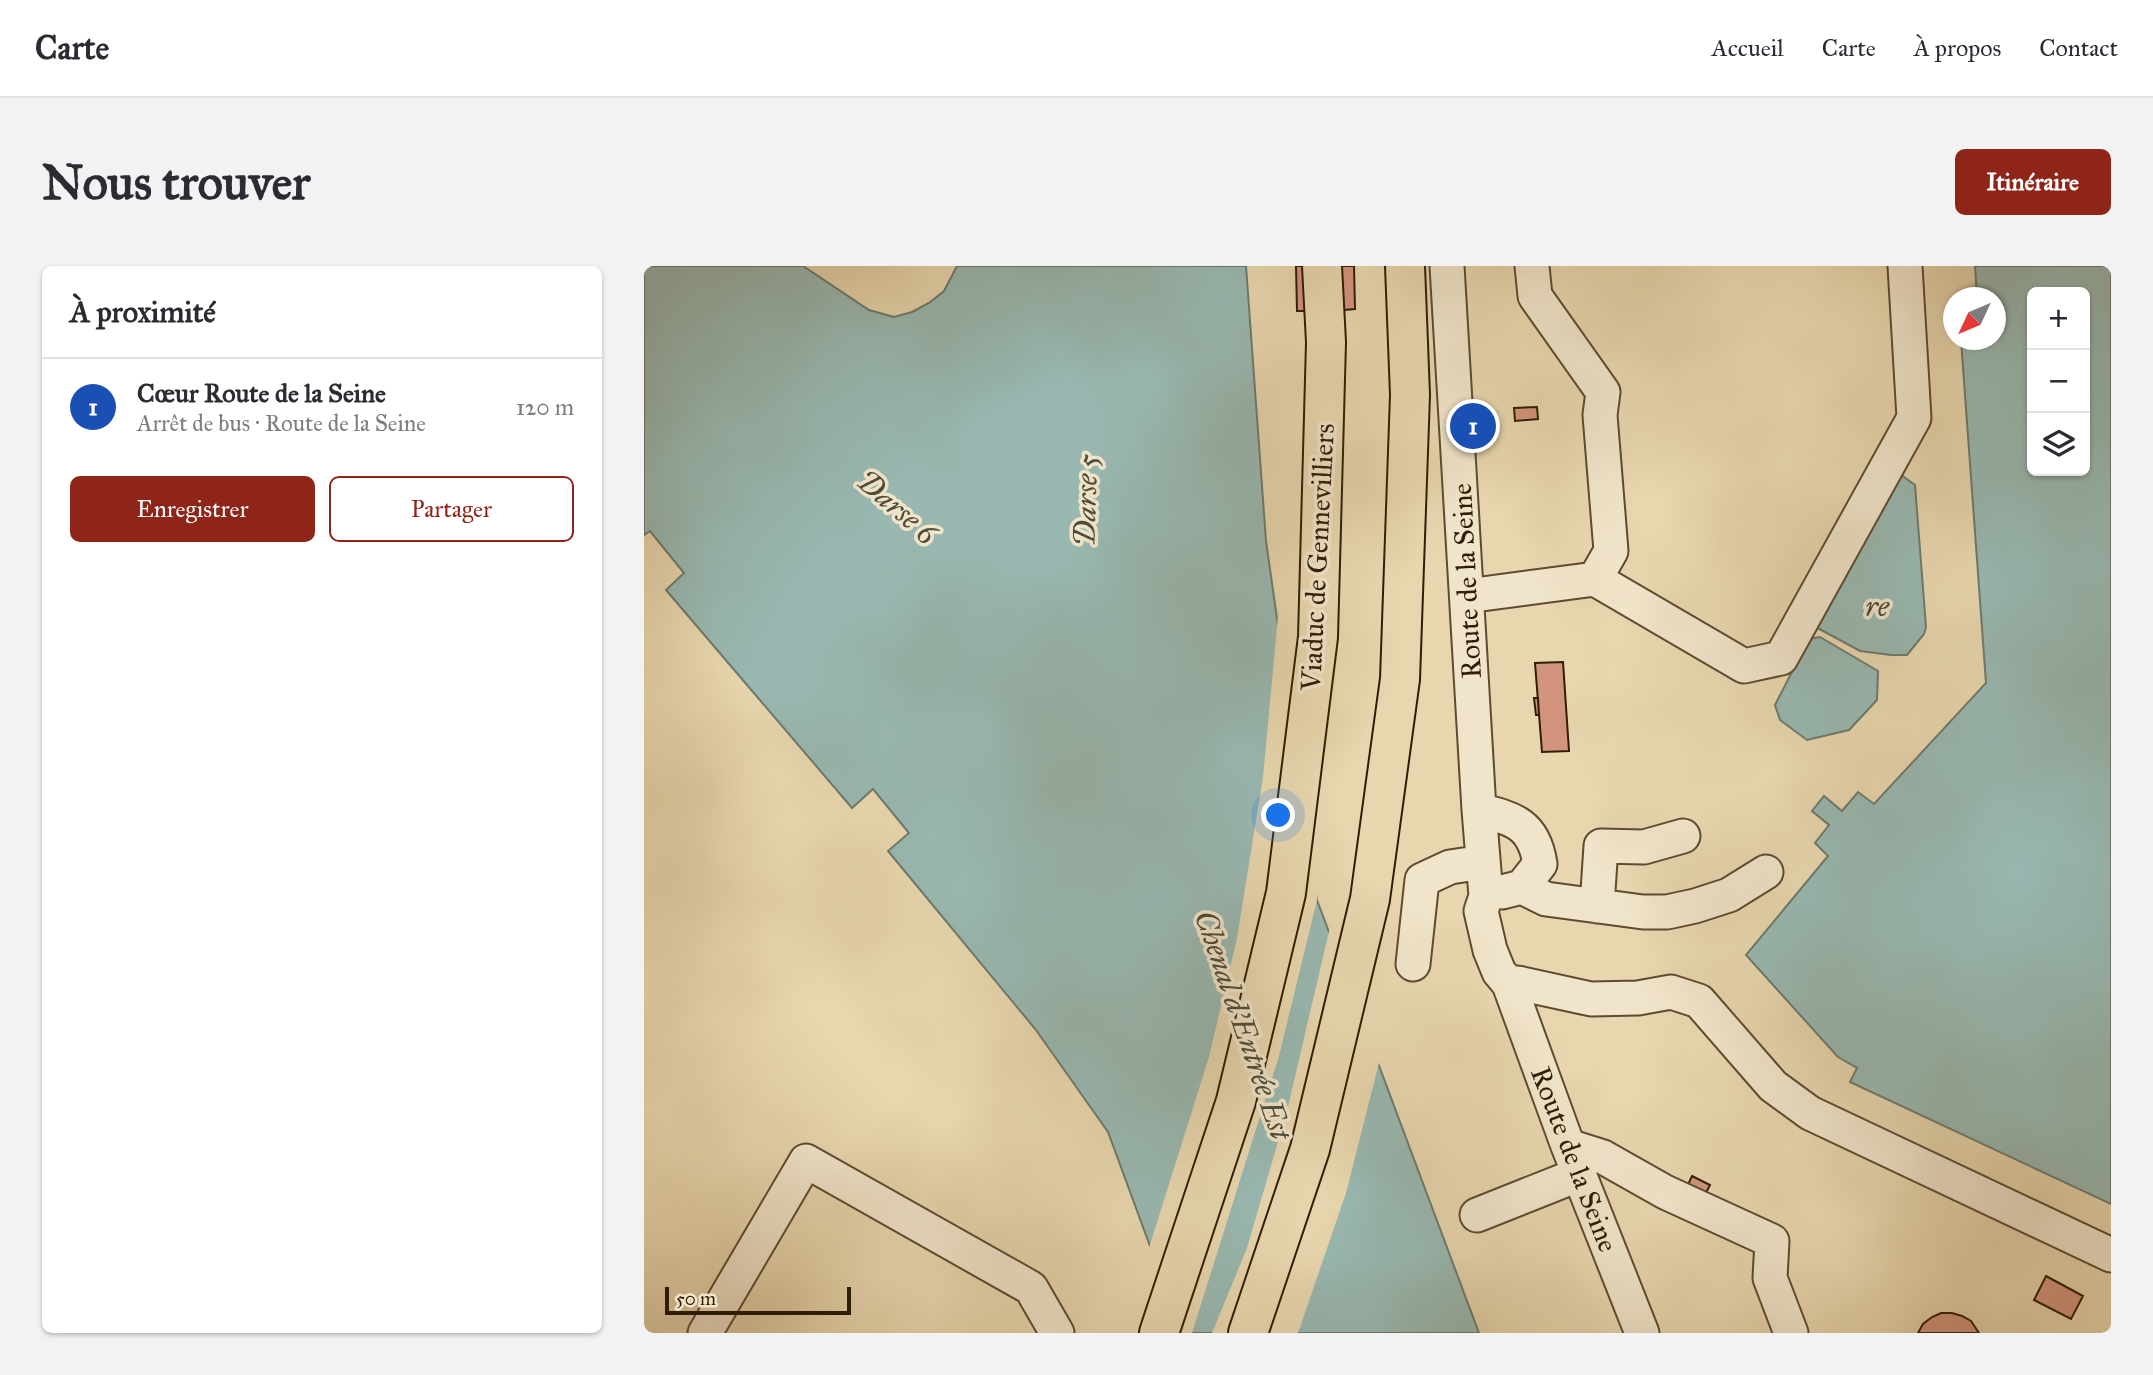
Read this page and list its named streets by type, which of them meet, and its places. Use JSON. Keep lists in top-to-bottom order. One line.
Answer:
{"streets":{"highway":["Viaduc de Gennevilliers"],"street":["Route de la Seine"]},"water":["Darse 5","Darse 6","re","Chenal d'Entrée Est"],"scale_bar":"50 m","north":"bottom left","page":{"header":"Carte","nav":["Accueil","Carte","À propos","Contact"],"buttons":["Itinéraire",["Enregistrer","Partager"]],"title":"Nous trouver","heading":"À proximité","map_buttons":["+","−"],"list":[{"mark":"1","name":"Cœur Route de la Seine","note":"Arrêt de bus · Route de la Seine","value":"120 m"}],"pins":"1","scale":"50 m"}}
